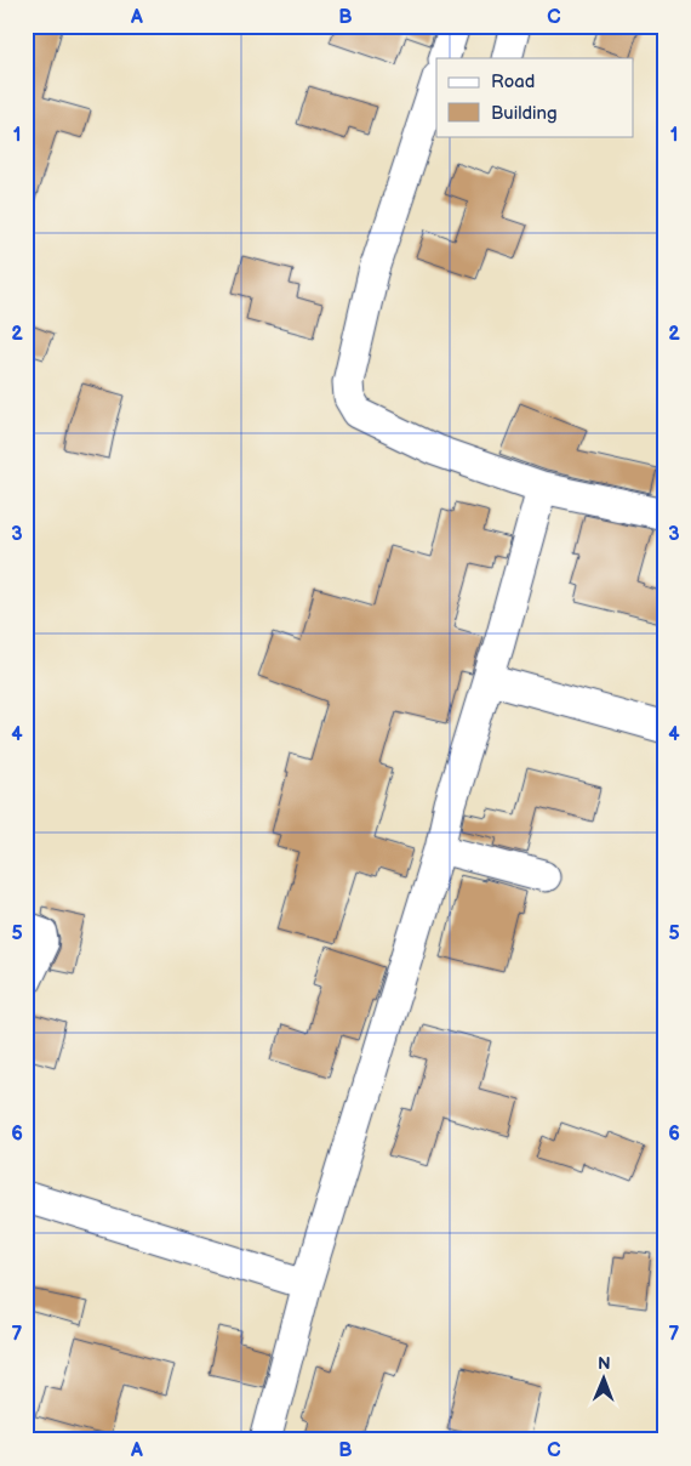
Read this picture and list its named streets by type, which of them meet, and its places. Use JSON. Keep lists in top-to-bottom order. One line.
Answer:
{"legend":["Road","Building"],"north":"top","grid":{"columns":["A","B","C"],"rows":["1","2","3","4","5","6","7"]}}
